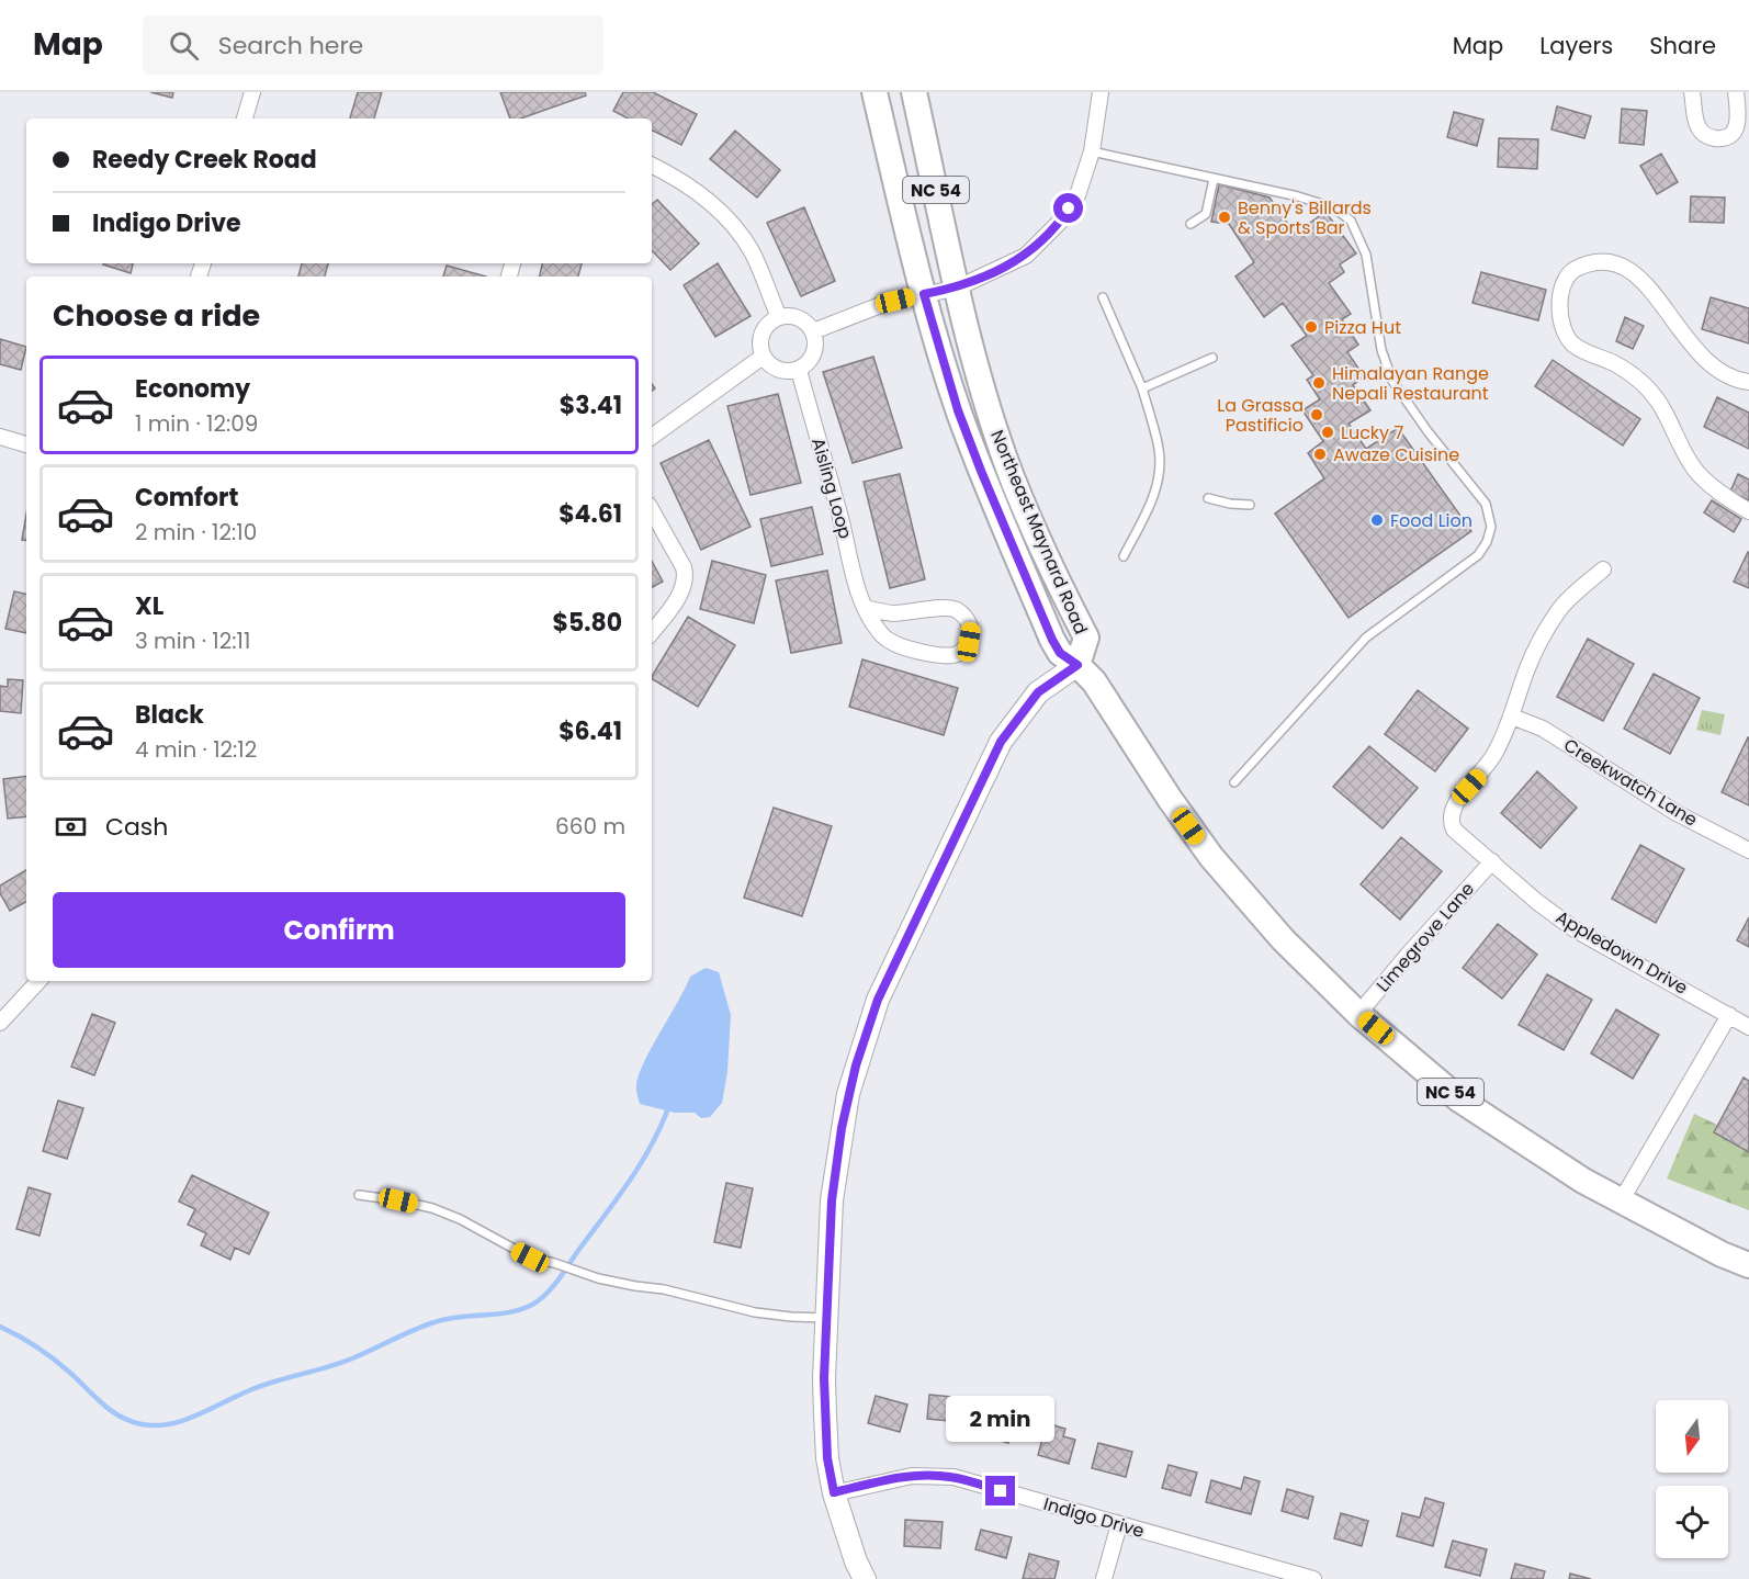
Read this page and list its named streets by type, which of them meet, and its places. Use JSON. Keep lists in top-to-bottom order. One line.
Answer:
{"streets":{"main road":["NC 54","Northeast Maynard Road"],"street":["Aisling Loop","Creekwatch Lane","Limegrove Lane","Appledown Drive","Indigo Drive"]},"crossings":[["Northeast Maynard Road","Limegrove Lane"],["Creekwatch Lane","Appledown Drive"],["Limegrove Lane","Appledown Drive"]],"places":["Benny's Billards & Sports Bar","Pizza Hut","Himalayan Range Nepali Restaurant","La Grassa Pastificio","Lucky 7","Awaze Cuisine","Food Lion"],"north":"bottom","page":{"header":"Map","search":"Search here","nav":["Map","Layers","Share"],"banner":["Reedy Creek Road","Indigo Drive"],"heading":"Choose a ride","list":[{"name":"Economy","note":"1 min · 12:09","value":"$3.41"},{"name":"Comfort","note":"2 min · 12:10","value":"$4.61"},{"name":"XL","note":"3 min · 12:11","value":"$5.80"},{"name":"Black","note":"4 min · 12:12","value":"$6.41"}],"pay":["Cash","660 m"],"buttons":"Confirm","bubble":"2 min"}}
